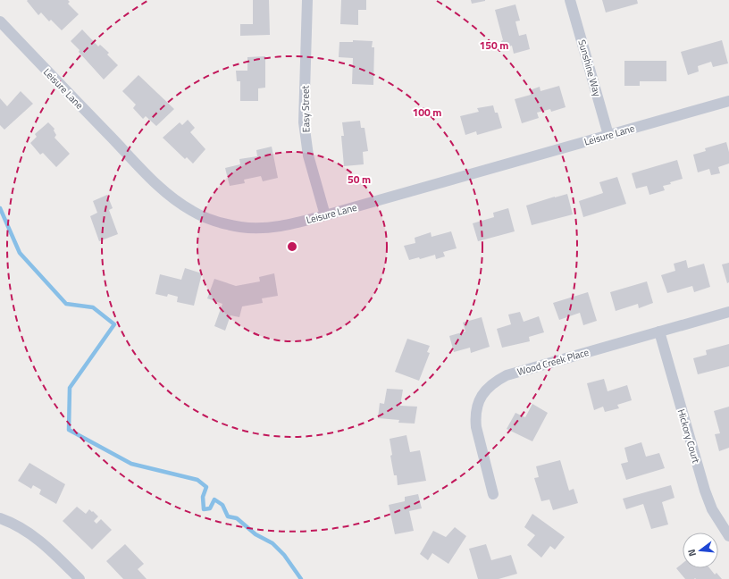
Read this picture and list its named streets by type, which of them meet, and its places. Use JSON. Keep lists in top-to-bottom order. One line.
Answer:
{"streets":{"street":["Sunshine Way","Leisure Lane","Easy Street","Wood Creek Place","Hickory Court"]},"crossings":[["Sunshine Way","Leisure Lane"],["Leisure Lane","Easy Street"],["Wood Creek Place","Hickory Court"]],"north":"left","rings":["150 m","100 m","50 m"]}
